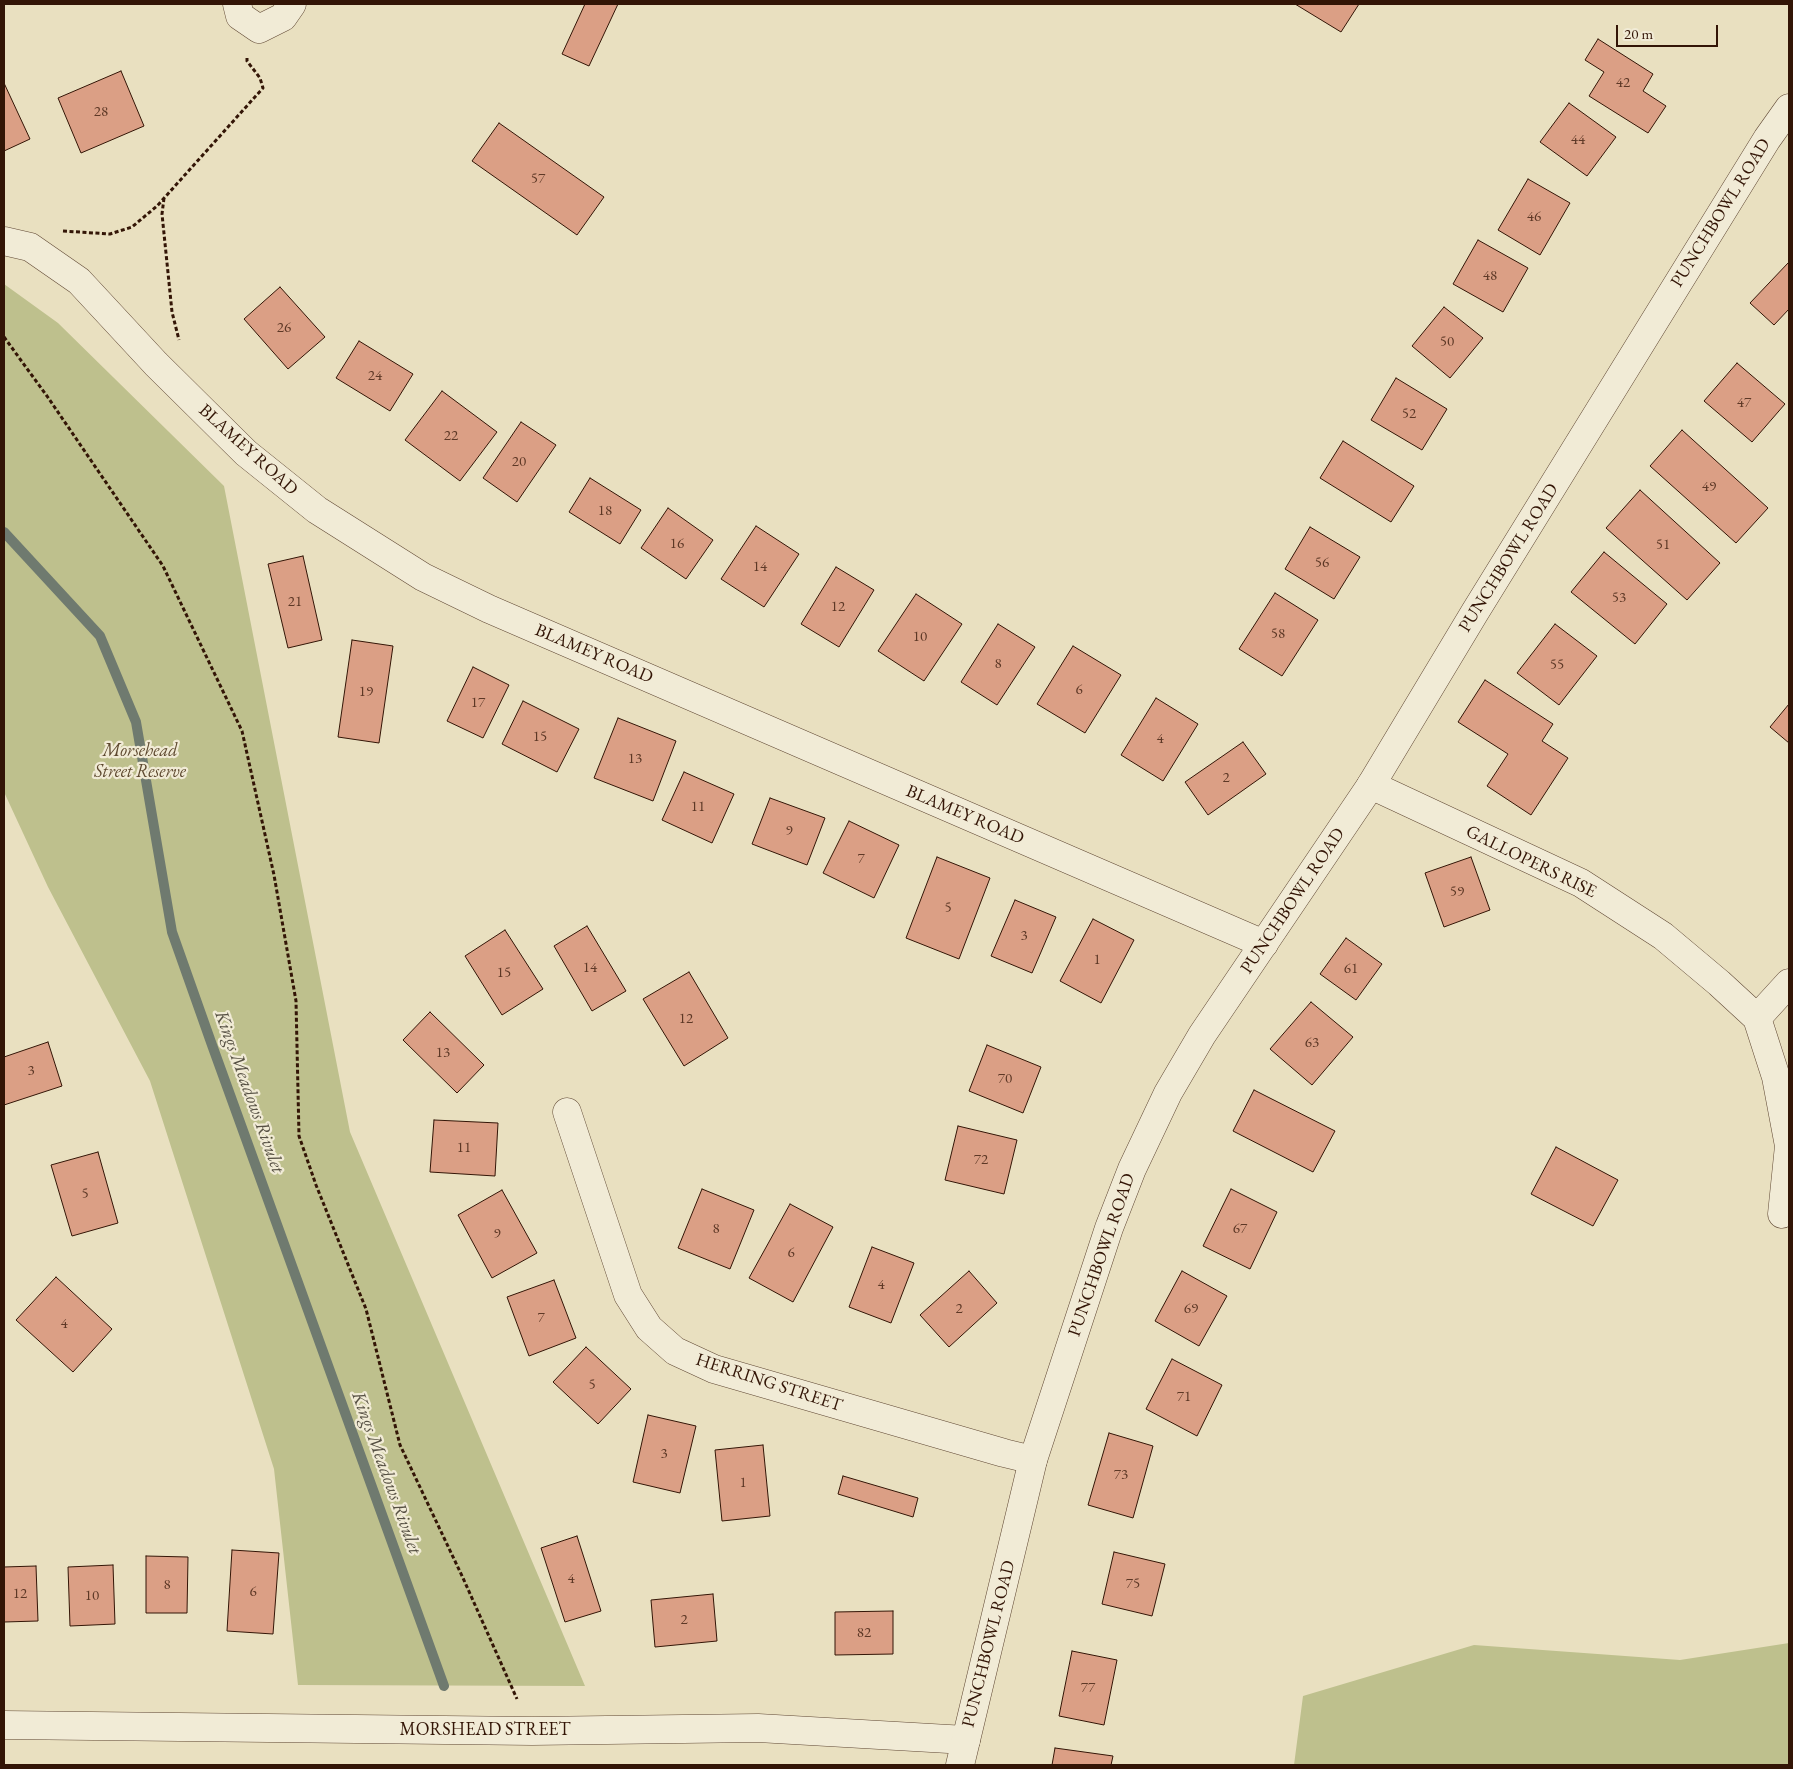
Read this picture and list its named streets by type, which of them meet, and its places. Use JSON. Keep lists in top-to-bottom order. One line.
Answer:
{"streets":{"street":["PUNCHBOWL ROAD","BLAMEY ROAD","GALLOPERS RISE","HERRING STREET","MORSHEAD STREET"]},"crossings":[["PUNCHBOWL ROAD","BLAMEY ROAD"],["PUNCHBOWL ROAD","GALLOPERS RISE"],["PUNCHBOWL ROAD","HERRING STREET"],["PUNCHBOWL ROAD","MORSHEAD STREET"]],"water":["Kings Meadows Rivulet"],"parks":["Morsehead Street Reserve"],"house_numbers":["42","28","44","57","46","48","26","50","24","47","52","22","20","49","18","16","51","56","14","53","21","12","58","10","8","55","6","19","17","15","4","13","2","11","9","7","59","5","3","1","14","61","15","12","63","13","3","70","11","72","5","8","67","9","6","4","2","69","7","4","5","71","3","73","1","4","75","8","6","12","10","2","82","77"],"scale_bar":"20 m"}
